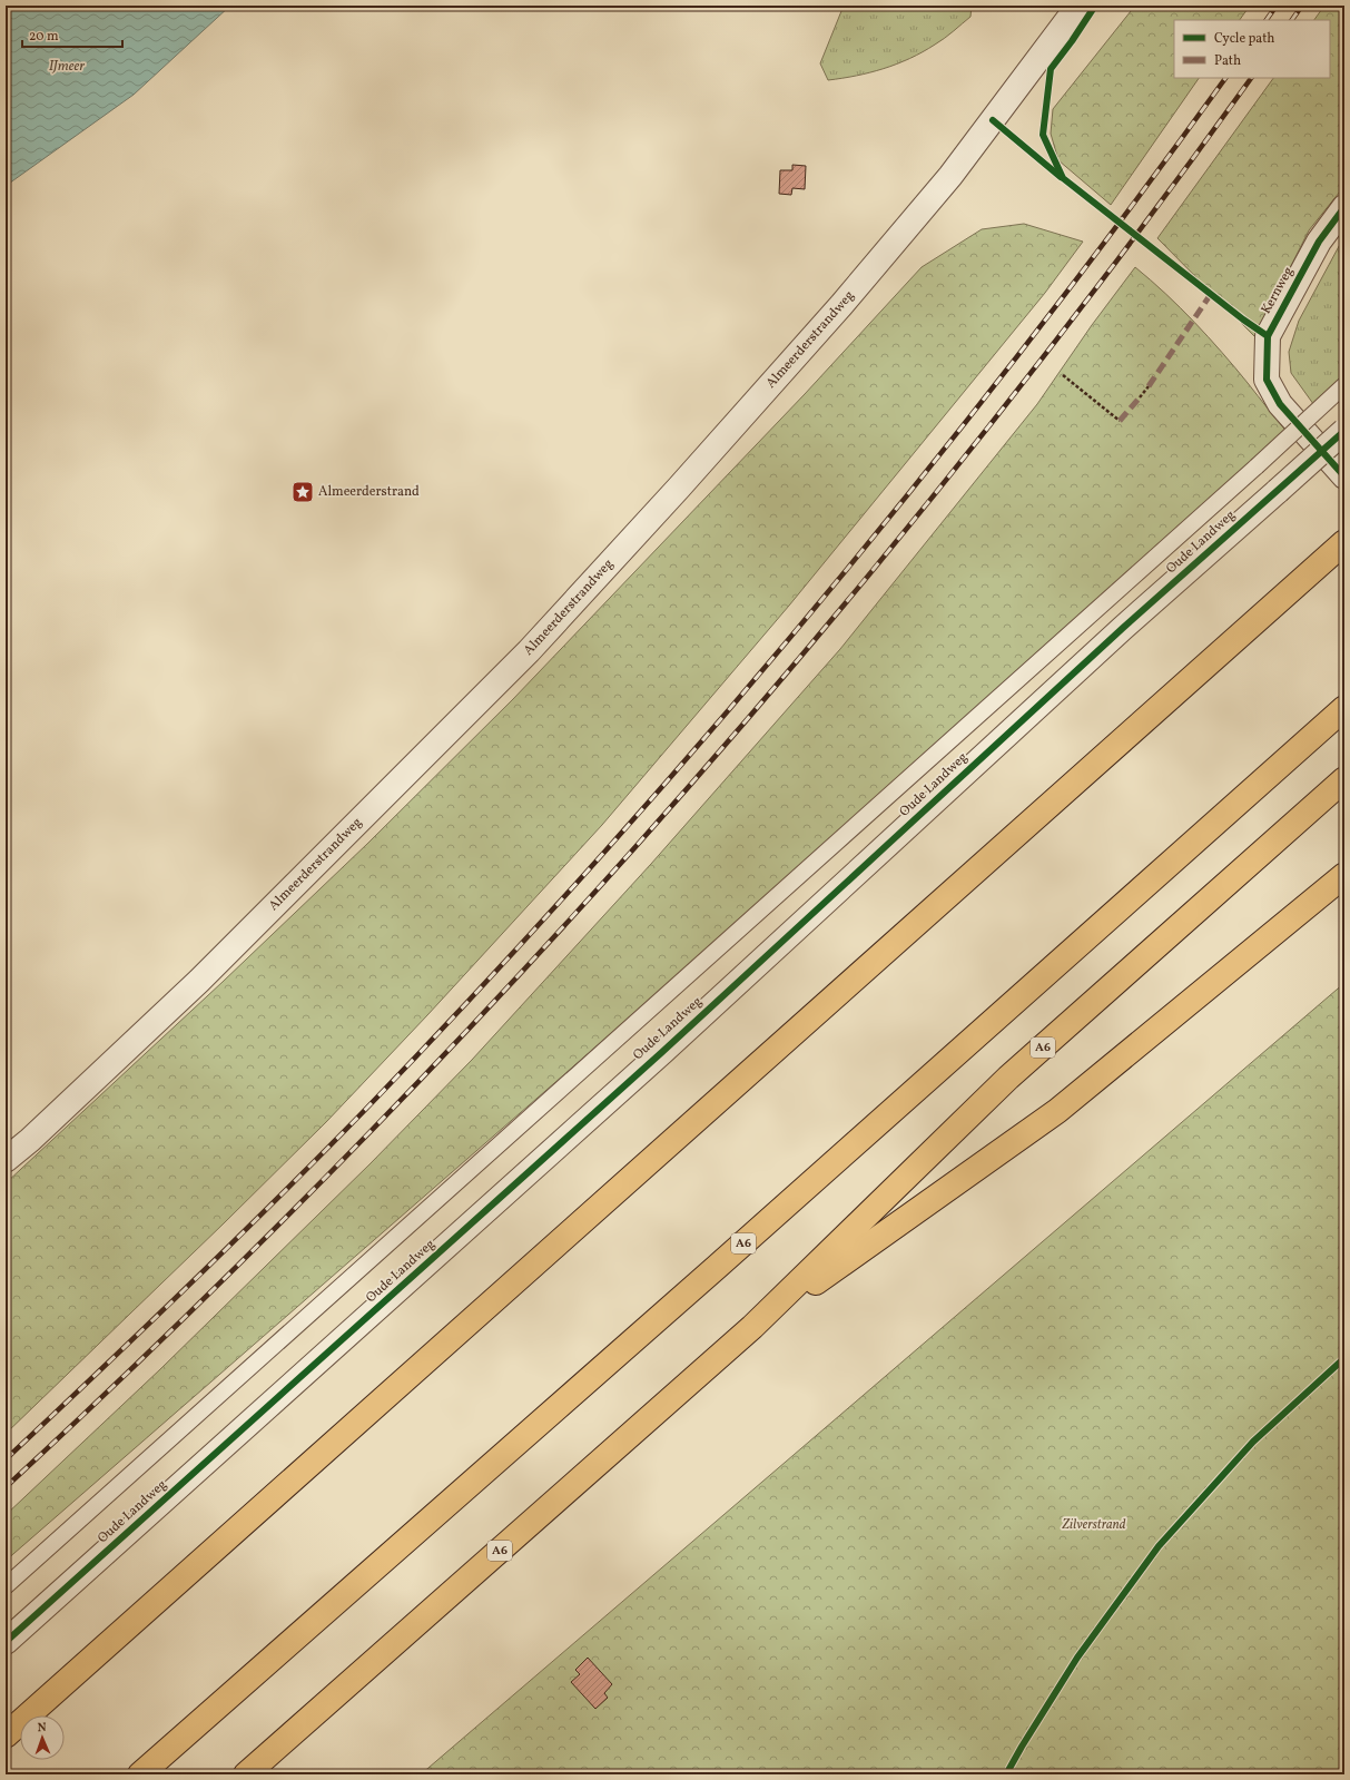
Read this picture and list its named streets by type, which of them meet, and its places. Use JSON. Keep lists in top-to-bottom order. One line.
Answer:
{"streets":{"highway":["A6"],"street":["Kernweg","Almeerderstrandweg","Oude Landweg"]},"water":["IJmeer"],"parks":["Zilverstrand"],"places":{"place":["Almeerderstrand"]},"legend":["Cycle path","Path"],"scale_bar":"20 m","north":"top"}
